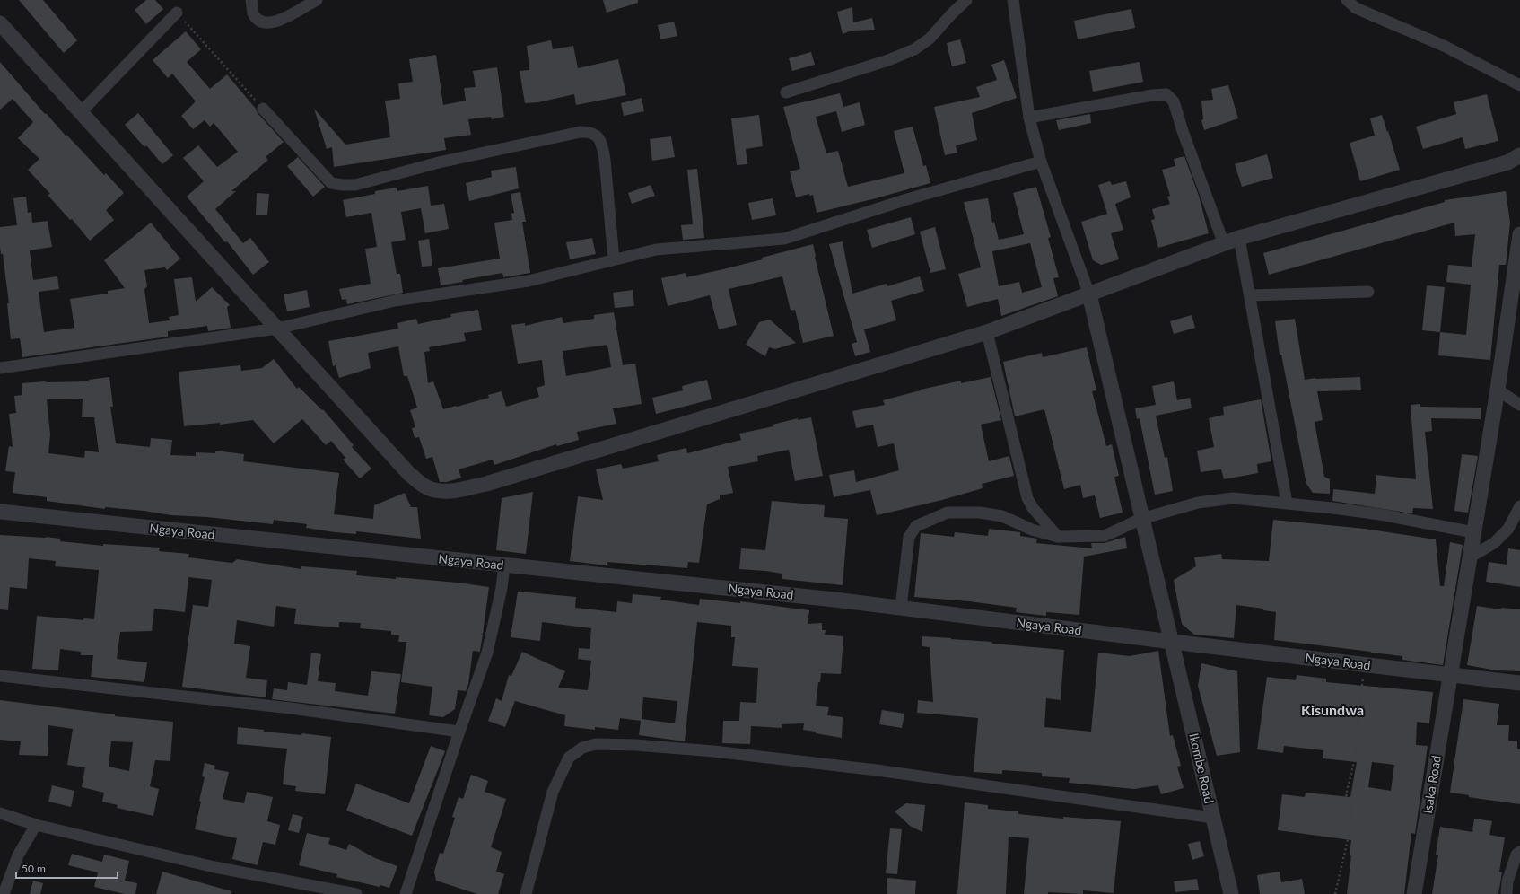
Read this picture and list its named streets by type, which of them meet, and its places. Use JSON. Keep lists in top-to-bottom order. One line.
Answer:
{"streets":{"street":["Ngaya Road","Ikombe Road","Isaka Road"]},"crossings":[["Ngaya Road","Ikombe Road"],["Ngaya Road","Isaka Road"]],"districts":["Kisundwa"],"scale_bar":"50 m"}
